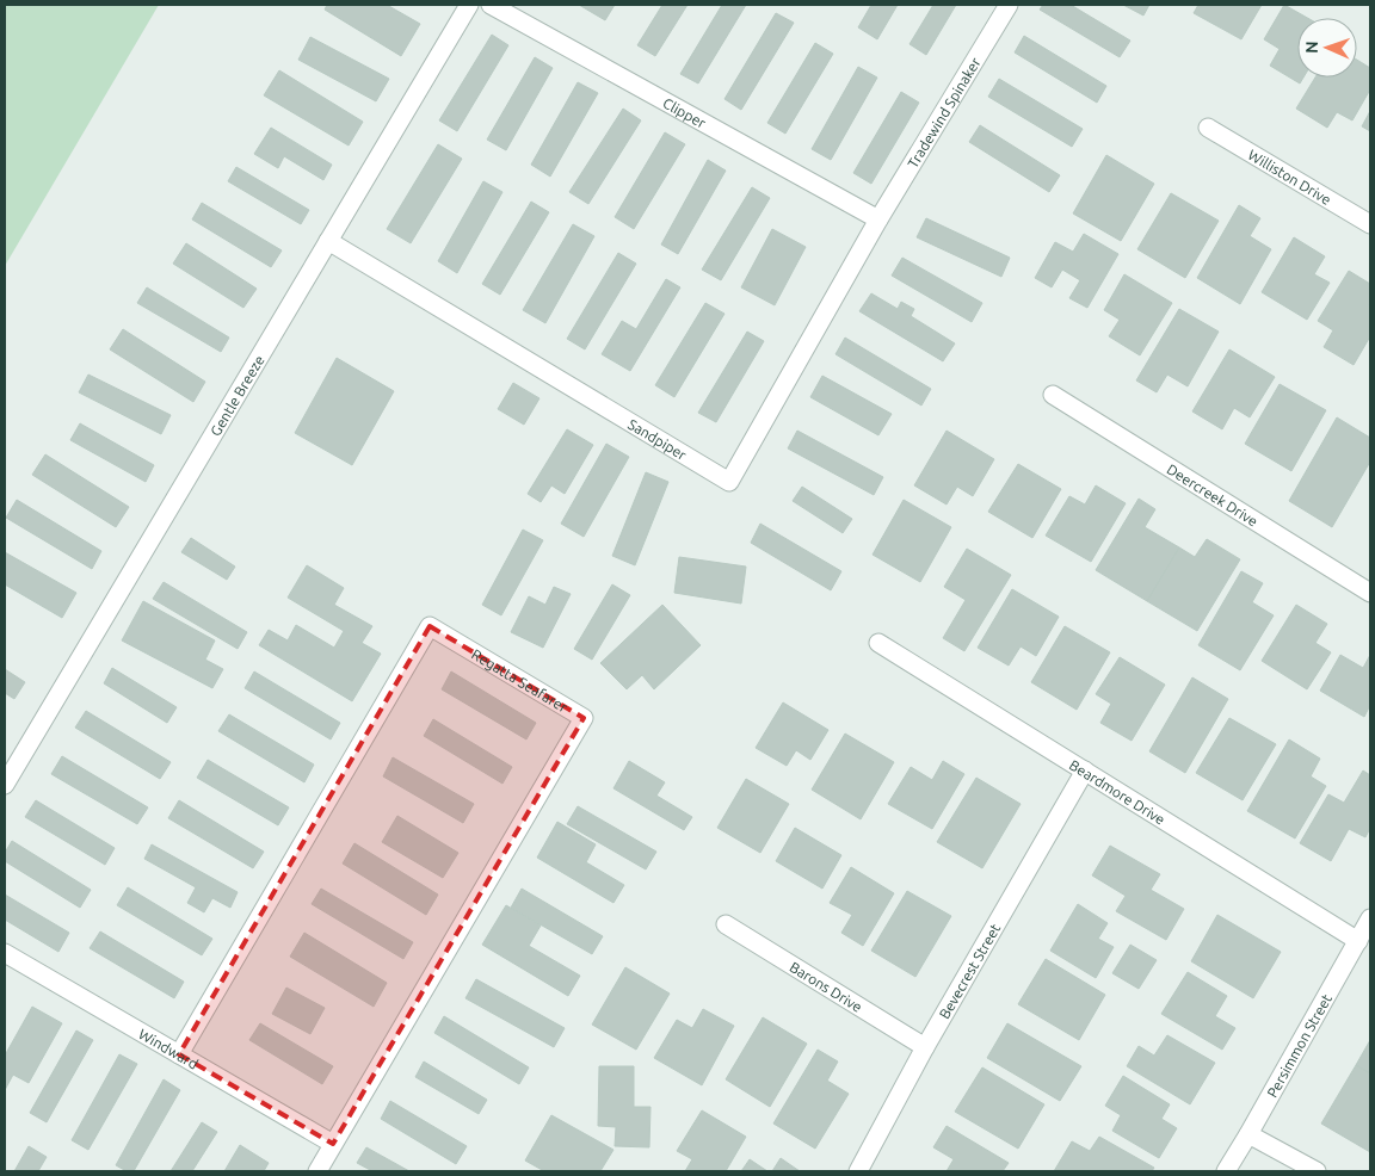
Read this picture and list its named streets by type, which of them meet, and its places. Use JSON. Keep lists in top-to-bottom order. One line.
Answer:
{"streets":{"street":["Clipper","Tradewind Spinaker","Williston Drive","Gentle Breeze","Sandpiper","Deercreek Drive","Regatta Seafarer","Beardmore Drive","Bevecrest Street","Barons Drive","Persimmon Street","Windward"]},"crossings":[["Clipper","Tradewind Spinaker"],["Clipper","Sandpiper"],["Tradewind Spinaker","Sandpiper"],["Gentle Breeze","Sandpiper"],["Regatta Seafarer","Windward"],["Beardmore Drive","Bevecrest Street"],["Beardmore Drive","Persimmon Street"],["Bevecrest Street","Barons Drive"]],"north":"left"}
